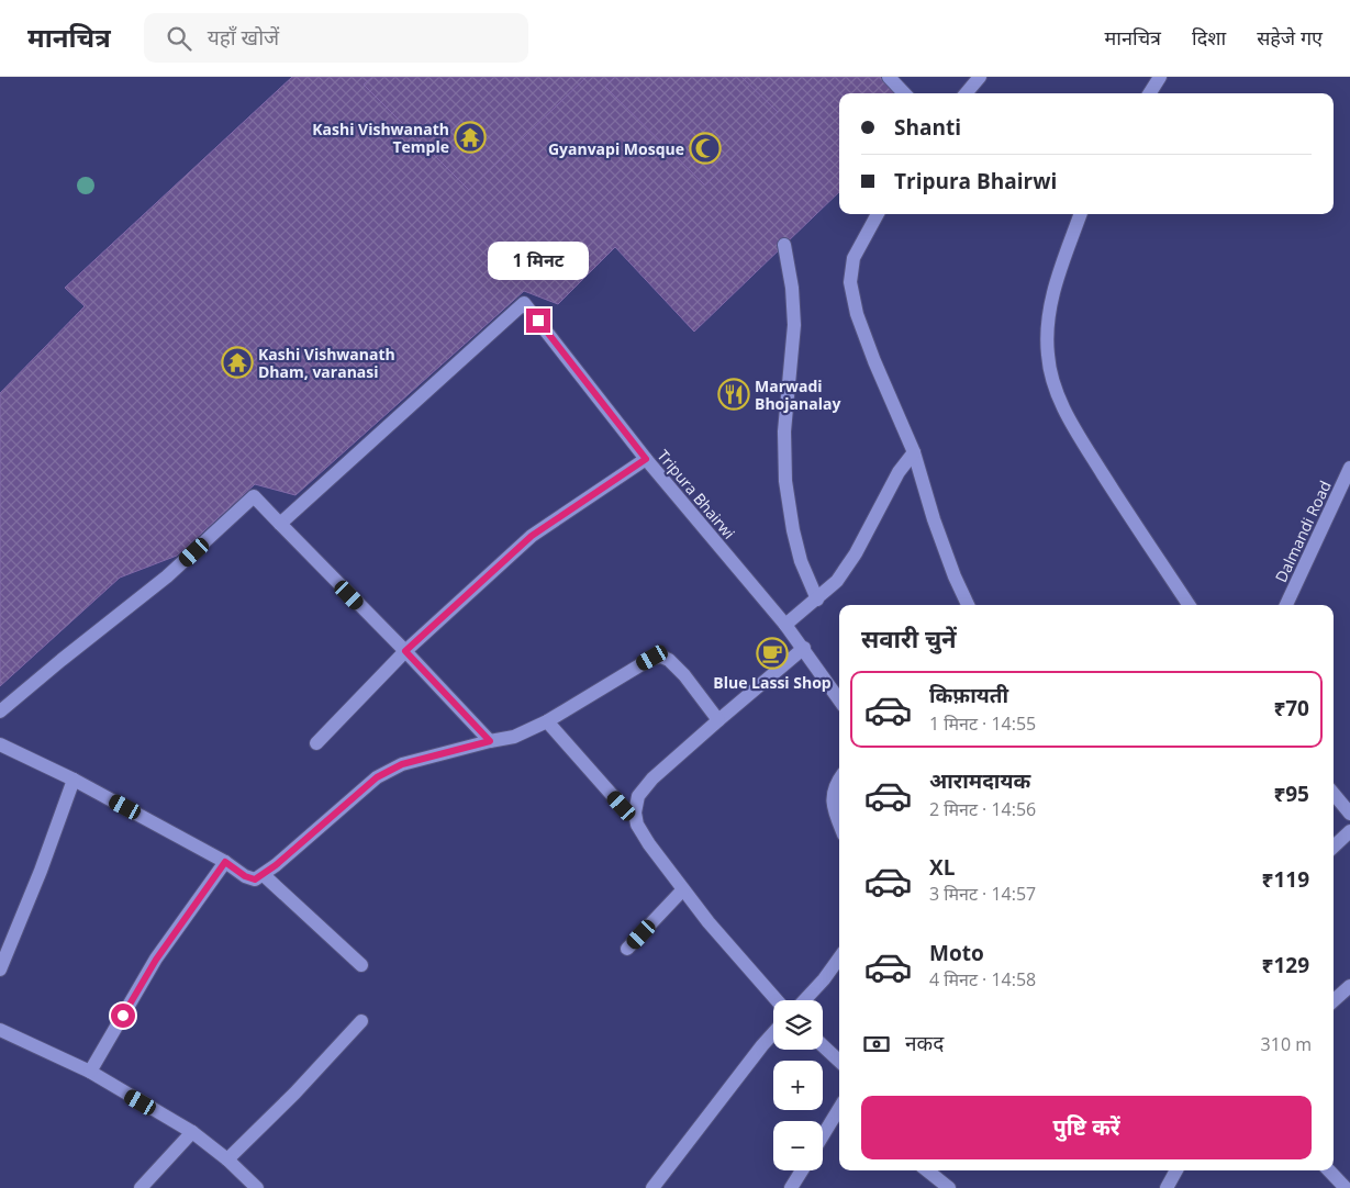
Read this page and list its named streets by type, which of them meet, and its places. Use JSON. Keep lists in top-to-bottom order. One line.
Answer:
{"streets":{"street":["Tripura Bhairwi","Dalmandi Road"]},"places":{"temple":["Kashi Vishwanath Temple","Kashi Vishwanath Dham, varanasi"],"mosque":["Gyanvapi Mosque"],"restaurant":["Marwadi Bhojanalay"],"cafe":["Blue Lassi Shop"]},"page":{"header":"मानचित्र","search":"यहाँ खोजें","nav":["मानचित्र","दिशा","सहेजे गए"],"banner":["Shanti","Tripura Bhairwi"],"bubble":"1 मिनट","heading":"सवारी चुनें","list":[{"name":"किफ़ायती","note":"1 मिनट · 14:55","value":"₹70"},{"name":"आरामदायक","note":"2 मिनट · 14:56","value":"₹95"},{"name":"XL","note":"3 मिनट · 14:57","value":"₹119"},{"name":"Moto","note":"4 मिनट · 14:58","value":"₹129"}],"map_buttons":["+","−"],"pay":["नकद","310 m"],"buttons":"पुष्टि करें"}}
